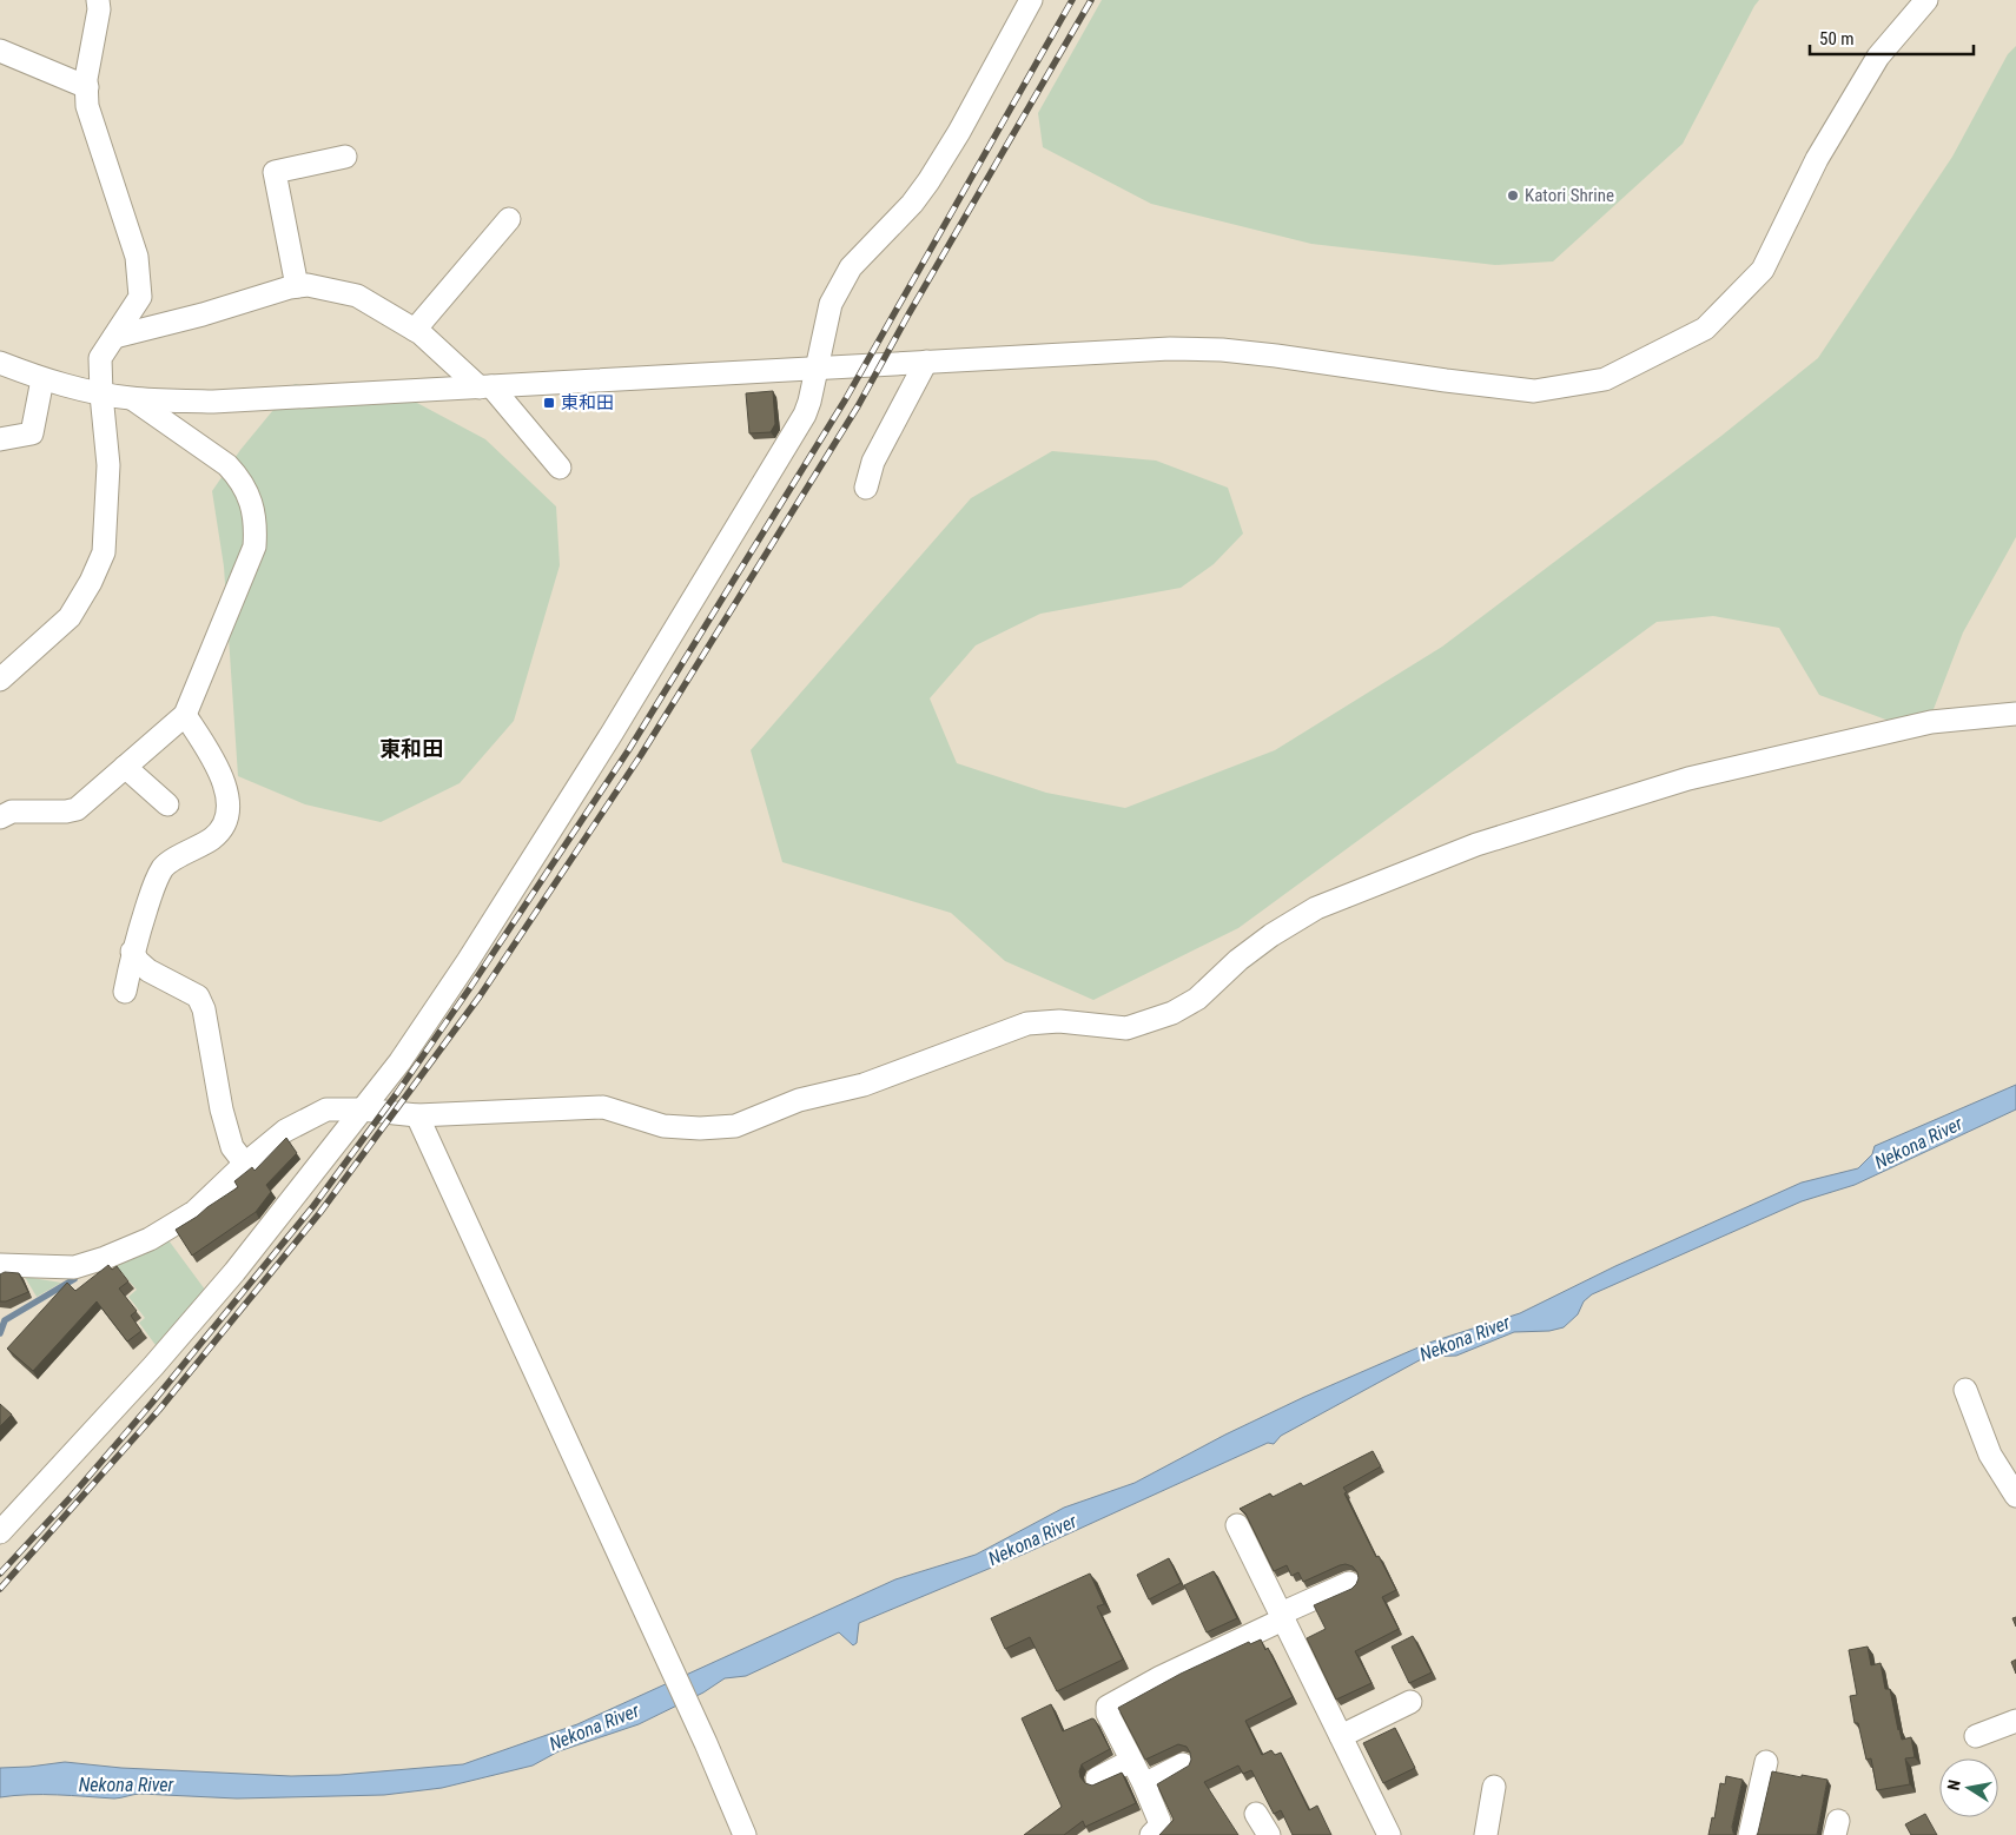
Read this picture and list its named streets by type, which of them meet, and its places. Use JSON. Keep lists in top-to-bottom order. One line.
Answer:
{"districts":["東和田"],"water":["Nekona River"],"places":{"other":["Katori Shrine"],"transit":["東和田"]},"scale_bar":"50 m","north":"left"}
